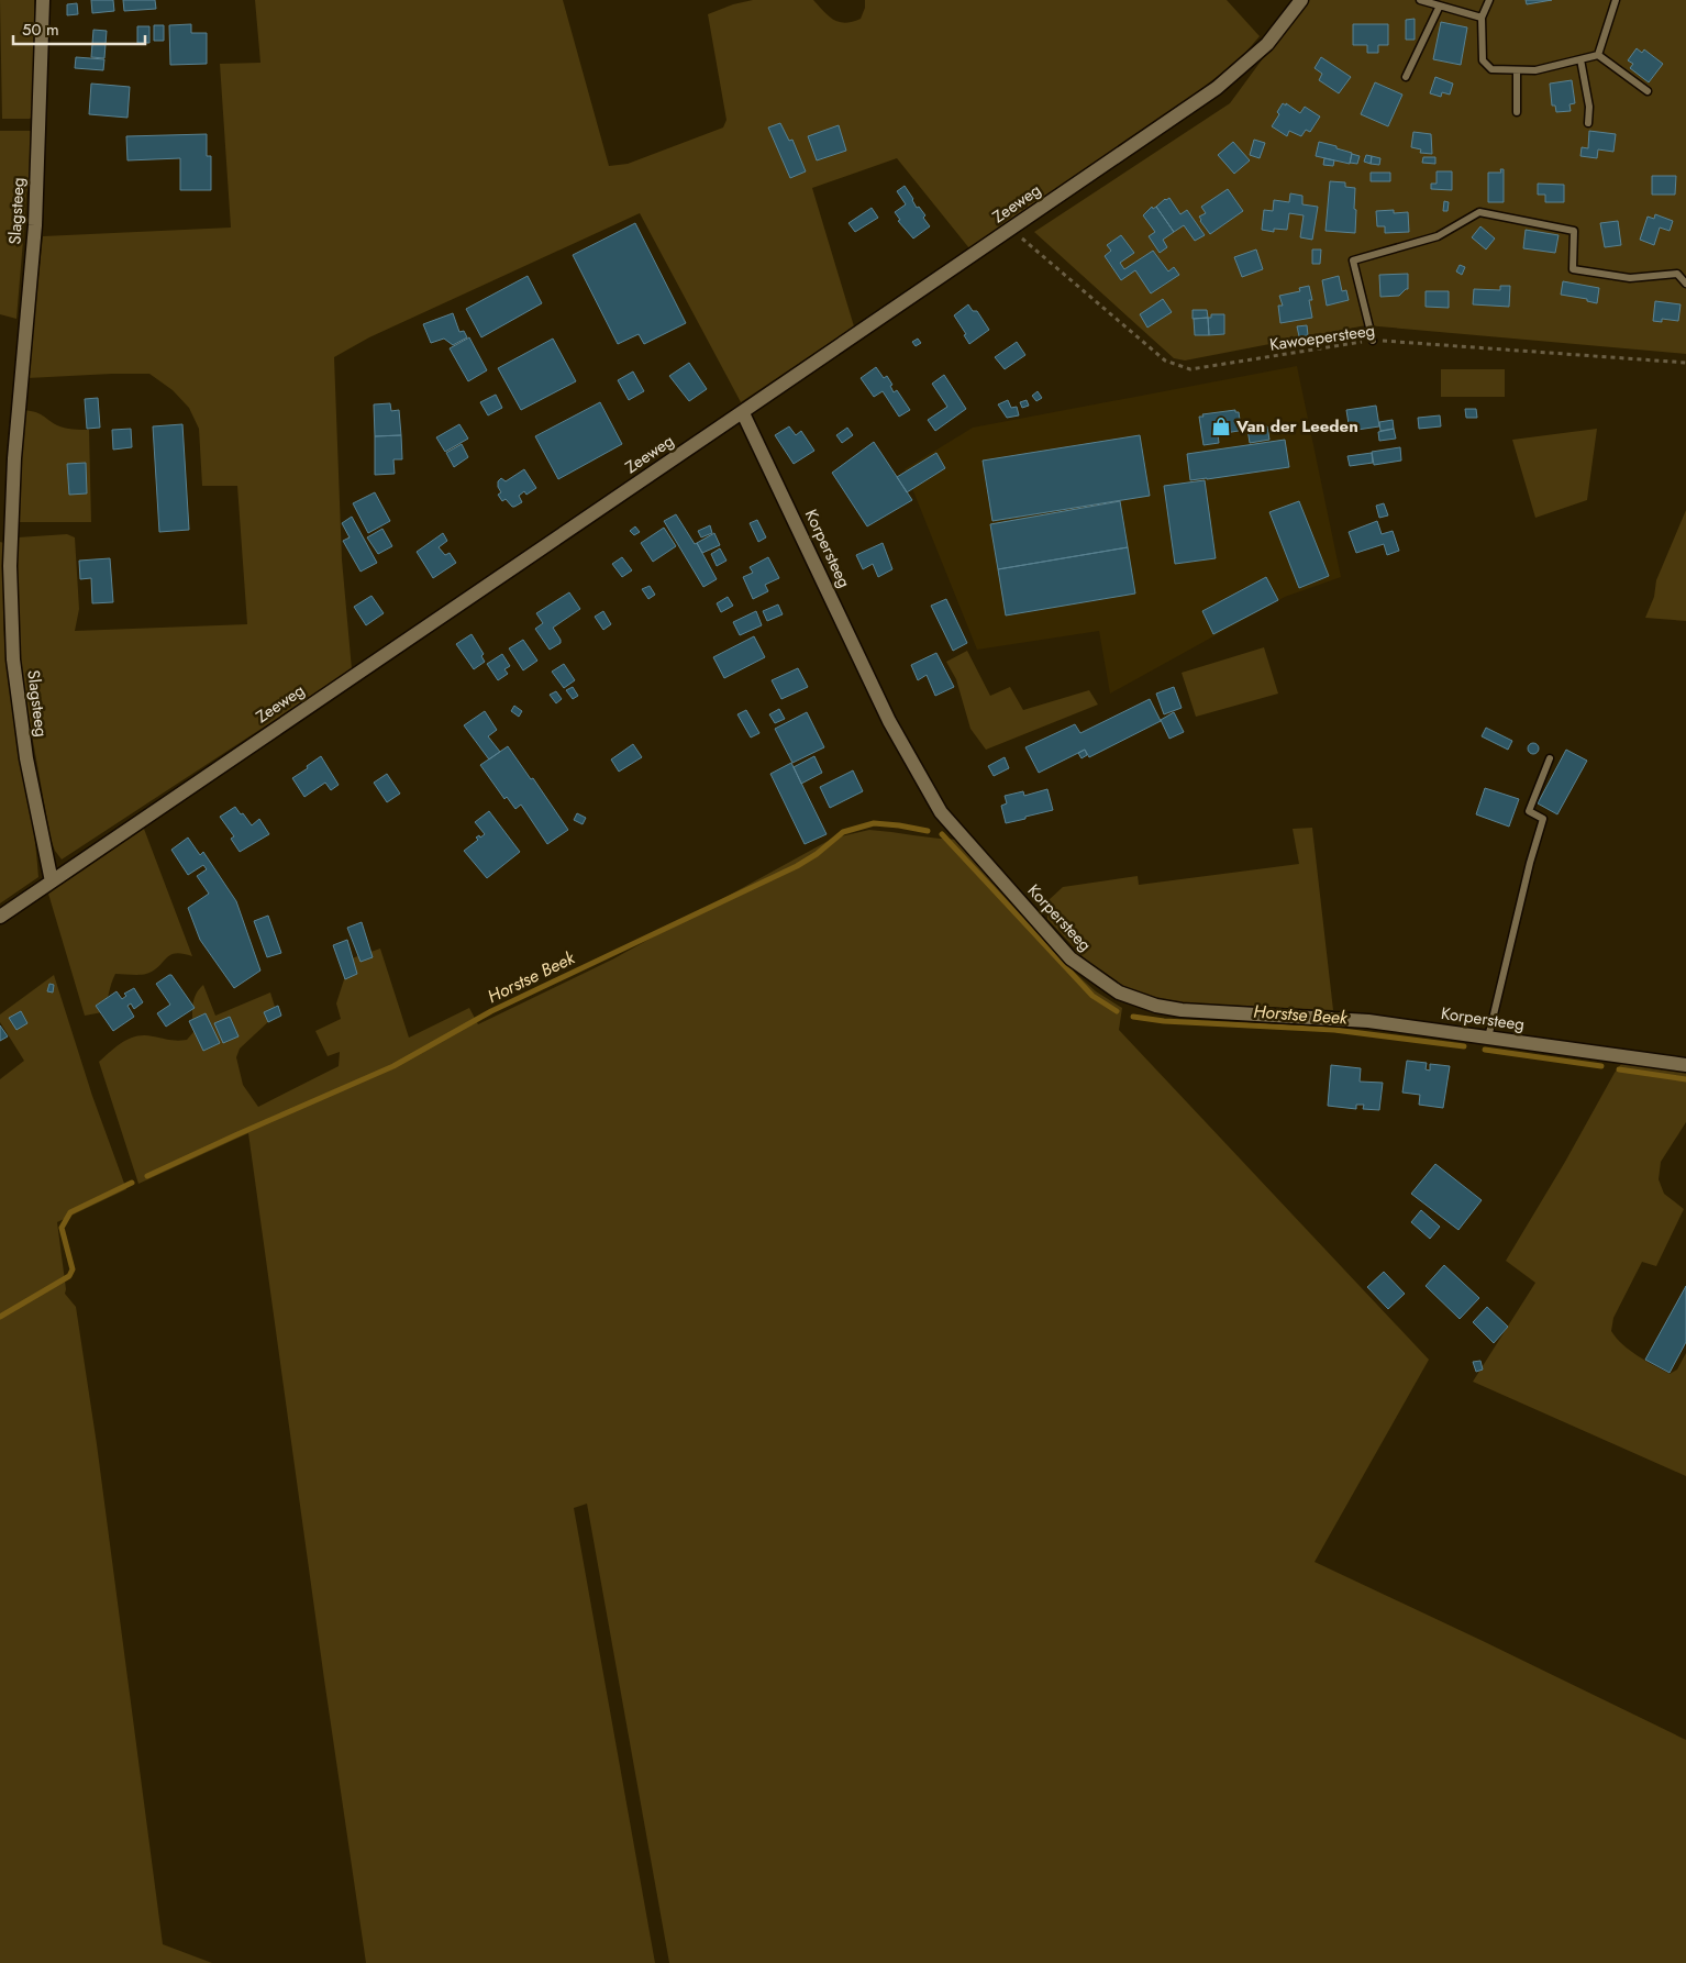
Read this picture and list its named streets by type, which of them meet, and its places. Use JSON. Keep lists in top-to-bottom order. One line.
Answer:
{"streets":{"street":["Zeeweg","Slagsteeg","Korpersteeg"],"path":["Kawoepersteeg"]},"crossings":[["Zeeweg","Slagsteeg"],["Zeeweg","Kawoepersteeg"],["Zeeweg","Korpersteeg"]],"water":["Horstse Beek"],"places":{"shop":["Van der Leeden"]},"scale_bar":"50 m"}
